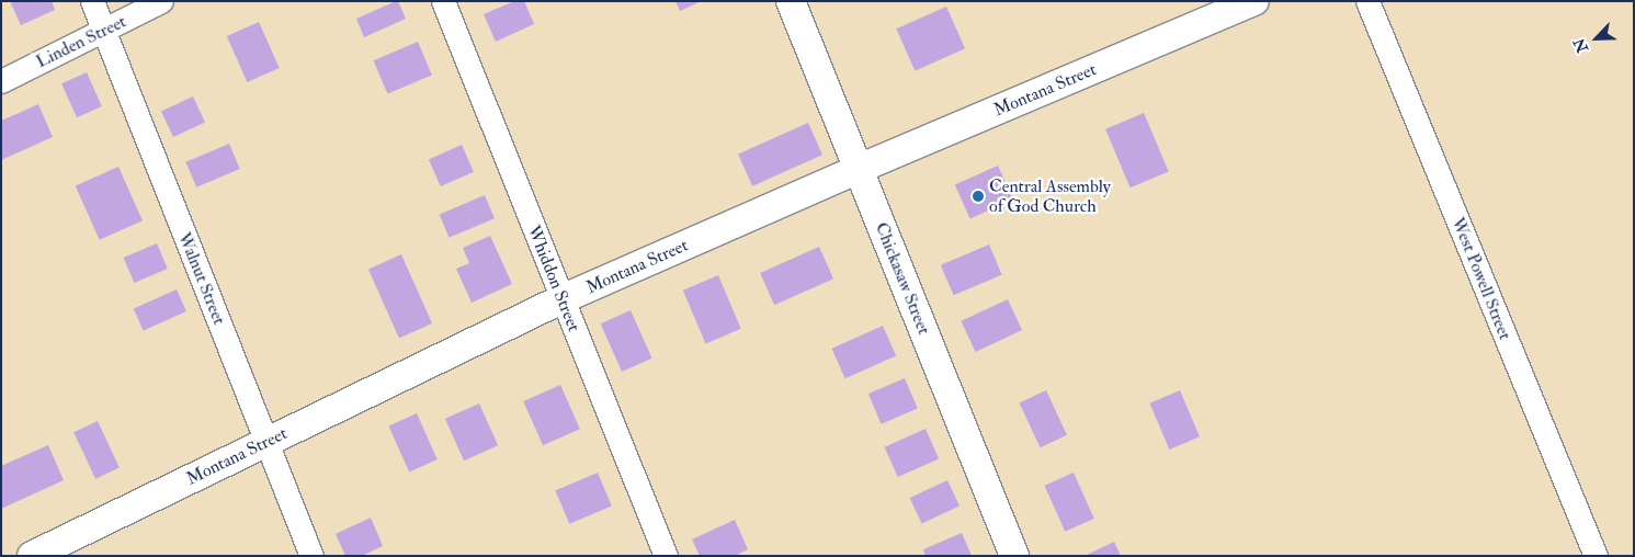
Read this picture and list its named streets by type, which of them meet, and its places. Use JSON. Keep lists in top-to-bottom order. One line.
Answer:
{"streets":{"street":["Linden Street","Montana Street","Walnut Street","Whiddon Street","Chickasaw Street","West Powell Street"]},"crossings":[["Linden Street","Walnut Street"],["Montana Street","Walnut Street"],["Montana Street","Whiddon Street"],["Montana Street","Chickasaw Street"]],"places":["Central Assembly of God Church"],"north":"bottom left"}
